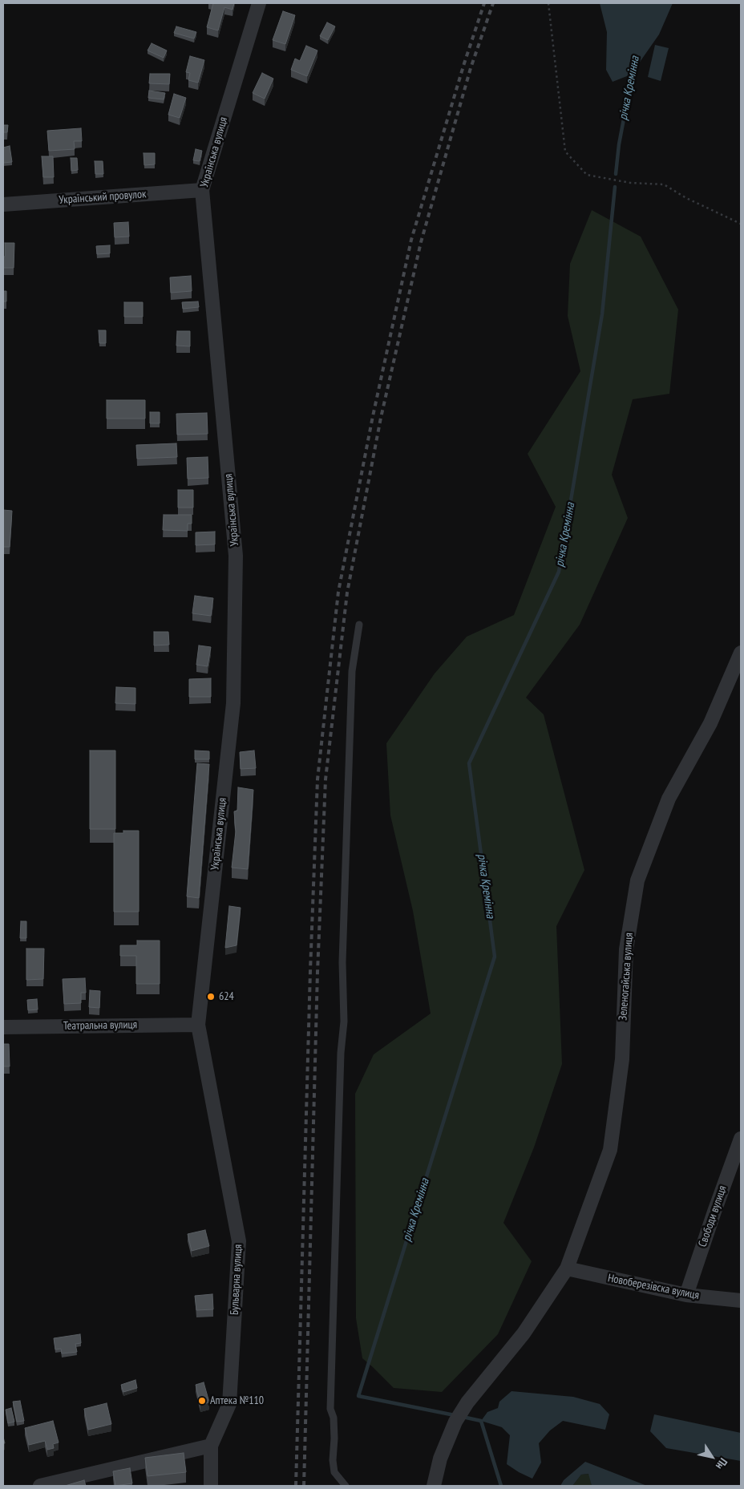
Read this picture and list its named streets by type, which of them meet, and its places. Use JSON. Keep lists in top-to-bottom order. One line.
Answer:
{"streets":{"street":["Українська вулиця","Український провулок","Зеленогайська вулиця","Театральна вулиця","Свободи вулиця","Бульварна вулиця","Новоберезівска вулиця"]},"crossings":[["Українська вулиця","Український провулок"],["Українська вулиця","Театральна вулиця"],["Українська вулиця","Бульварна вулиця"],["Зеленогайська вулиця","Новоберезівска вулиця"],["Театральна вулиця","Бульварна вулиця"],["Свободи вулиця","Новоберезівска вулиця"]],"water":["річка Кремінна"],"places":["624","Аптека №110"],"north":"bottom right"}
